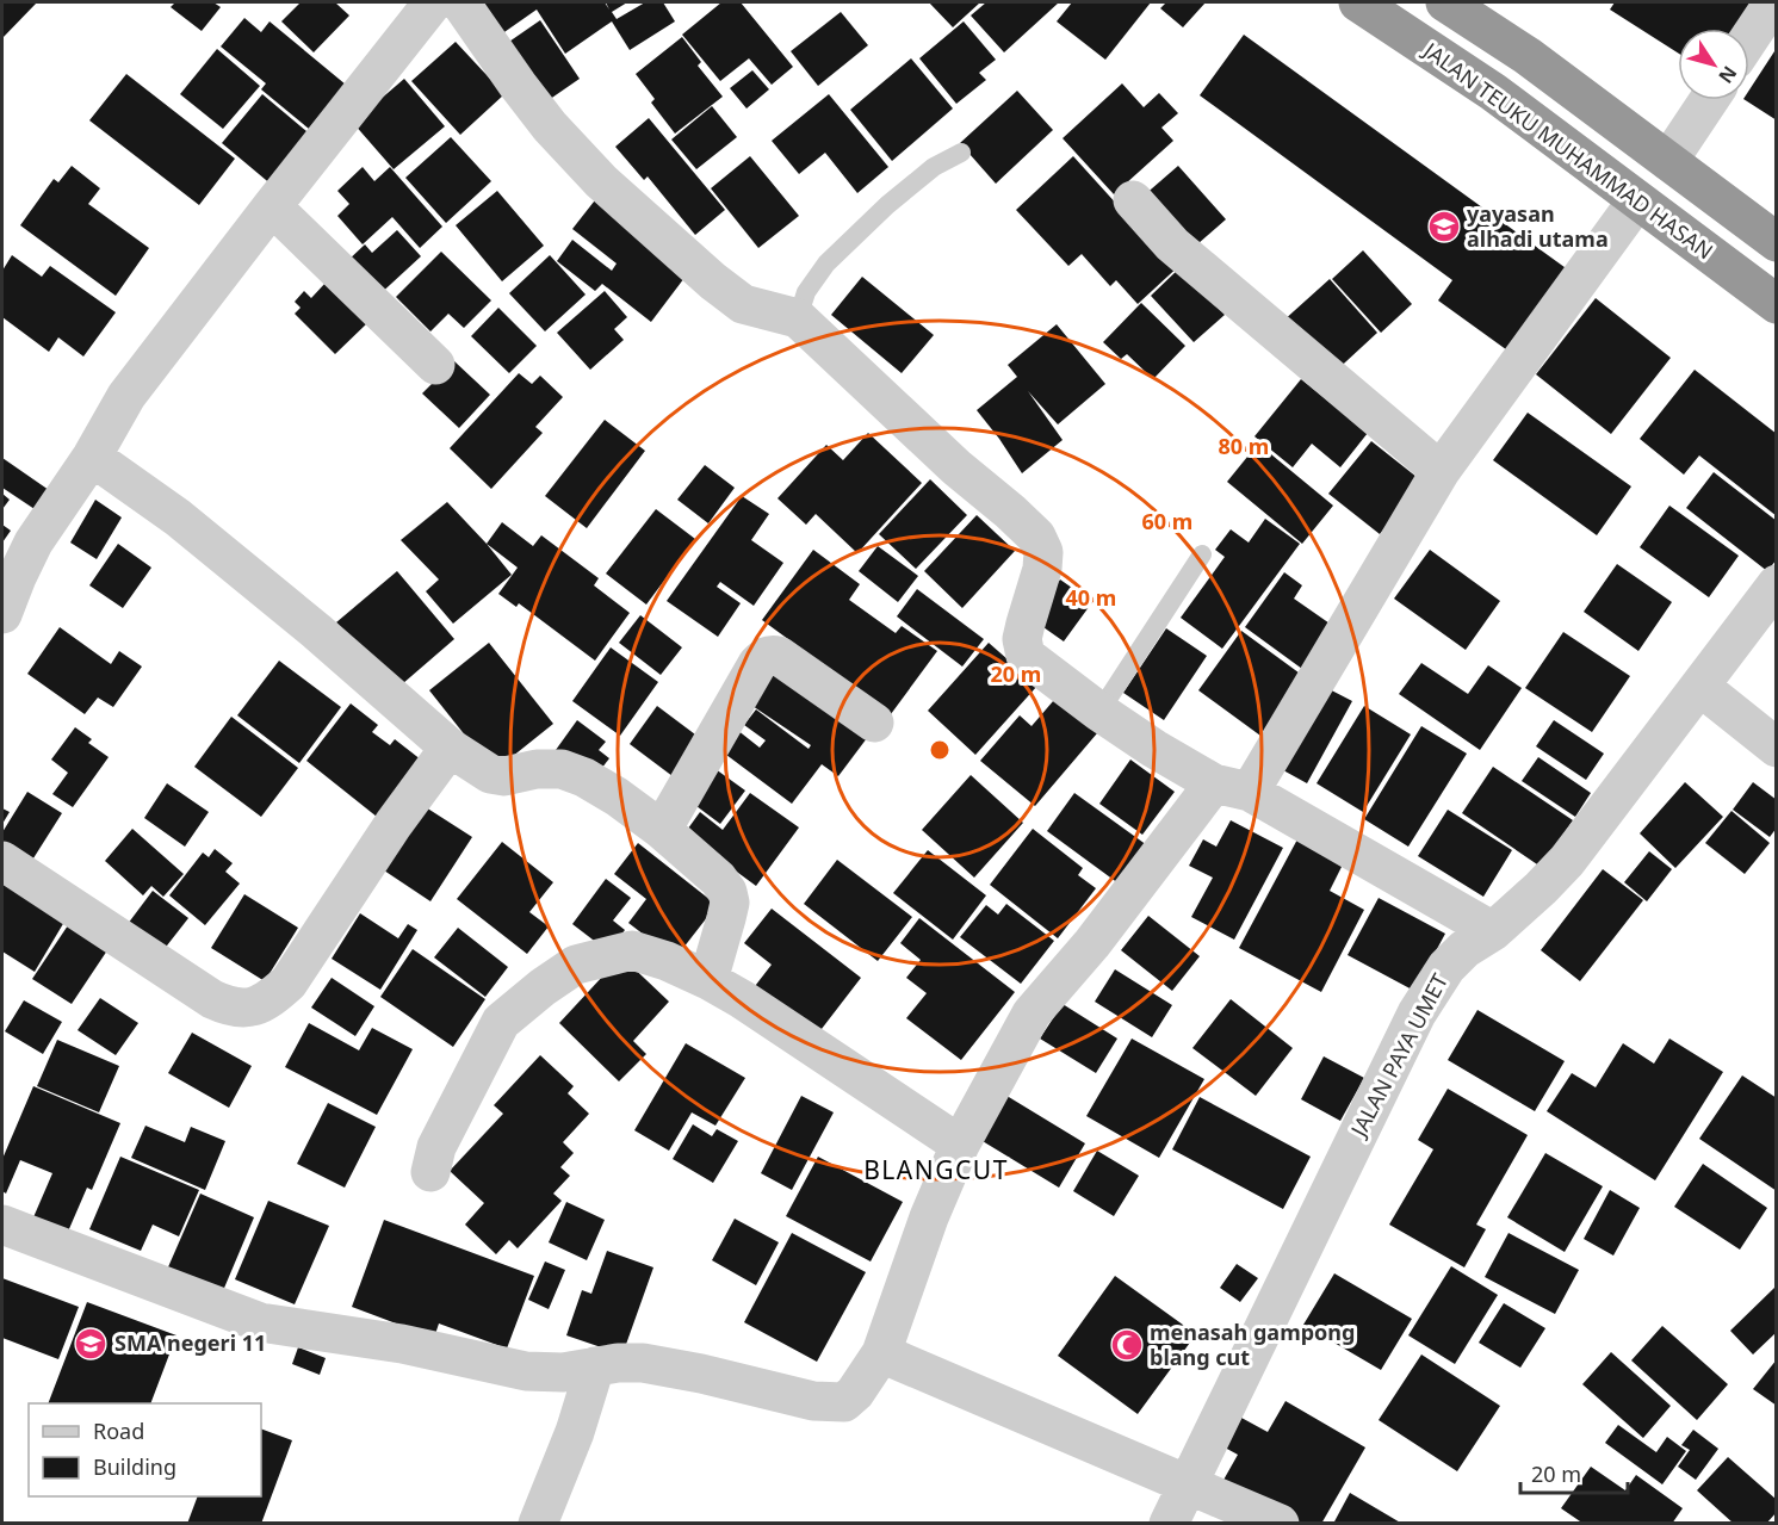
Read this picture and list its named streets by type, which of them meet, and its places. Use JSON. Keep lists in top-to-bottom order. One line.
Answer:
{"streets":{"highway":["JALAN TEUKU MUHAMMAD HASAN"],"street":["JALAN PAYA UMET"]},"districts":["BLANGCUT"],"places":{"school or university":["yayasan alhadi utama","SMA negeri 11"],"mosque":["menasah gampong blang cut"]},"legend":["Road","Building"],"scale_bar":"20 m","north":"bottom right","rings":["80 m","60 m","40 m","20 m"]}
